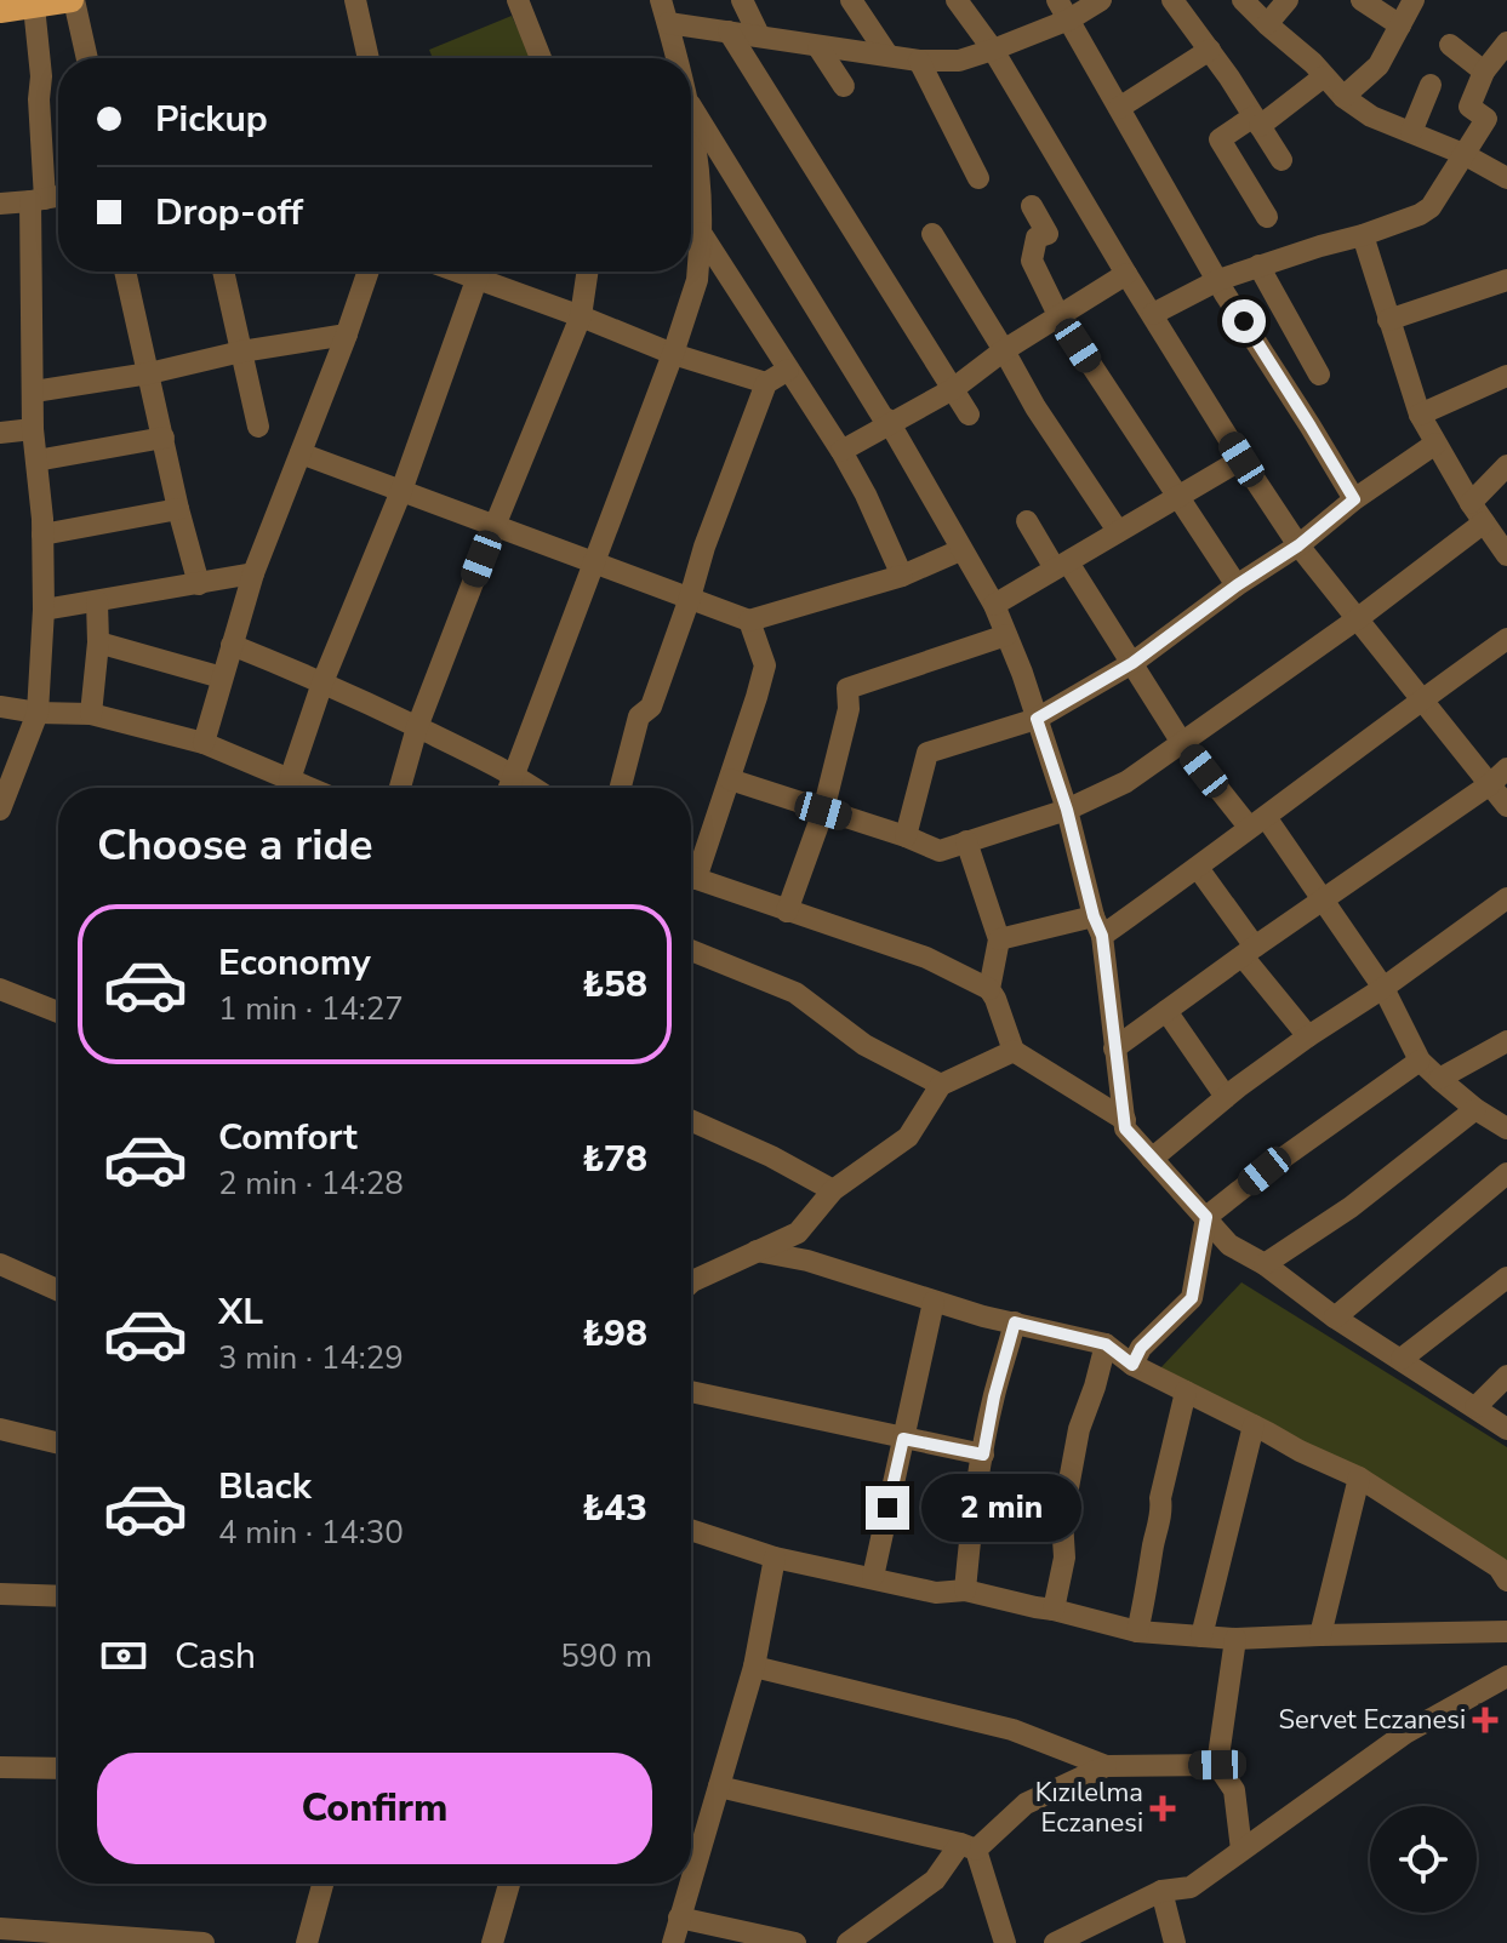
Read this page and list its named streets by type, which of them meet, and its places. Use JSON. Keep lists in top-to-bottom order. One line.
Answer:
{"places":{"health":["Servet Eczanesi","Kızılelma Eczanesi"]},"page":{"banner":["Pickup","Drop-off"],"heading":"Choose a ride","list":[{"name":"Economy","note":"1 min · 14:27","value":"₺58"},{"name":"Comfort","note":"2 min · 14:28","value":"₺78"},{"name":"XL","note":"3 min · 14:29","value":"₺98"},{"name":"Black","note":"4 min · 14:30","value":"₺43"}],"bubble":"2 min","pay":["Cash","590 m"],"buttons":"Confirm"}}
